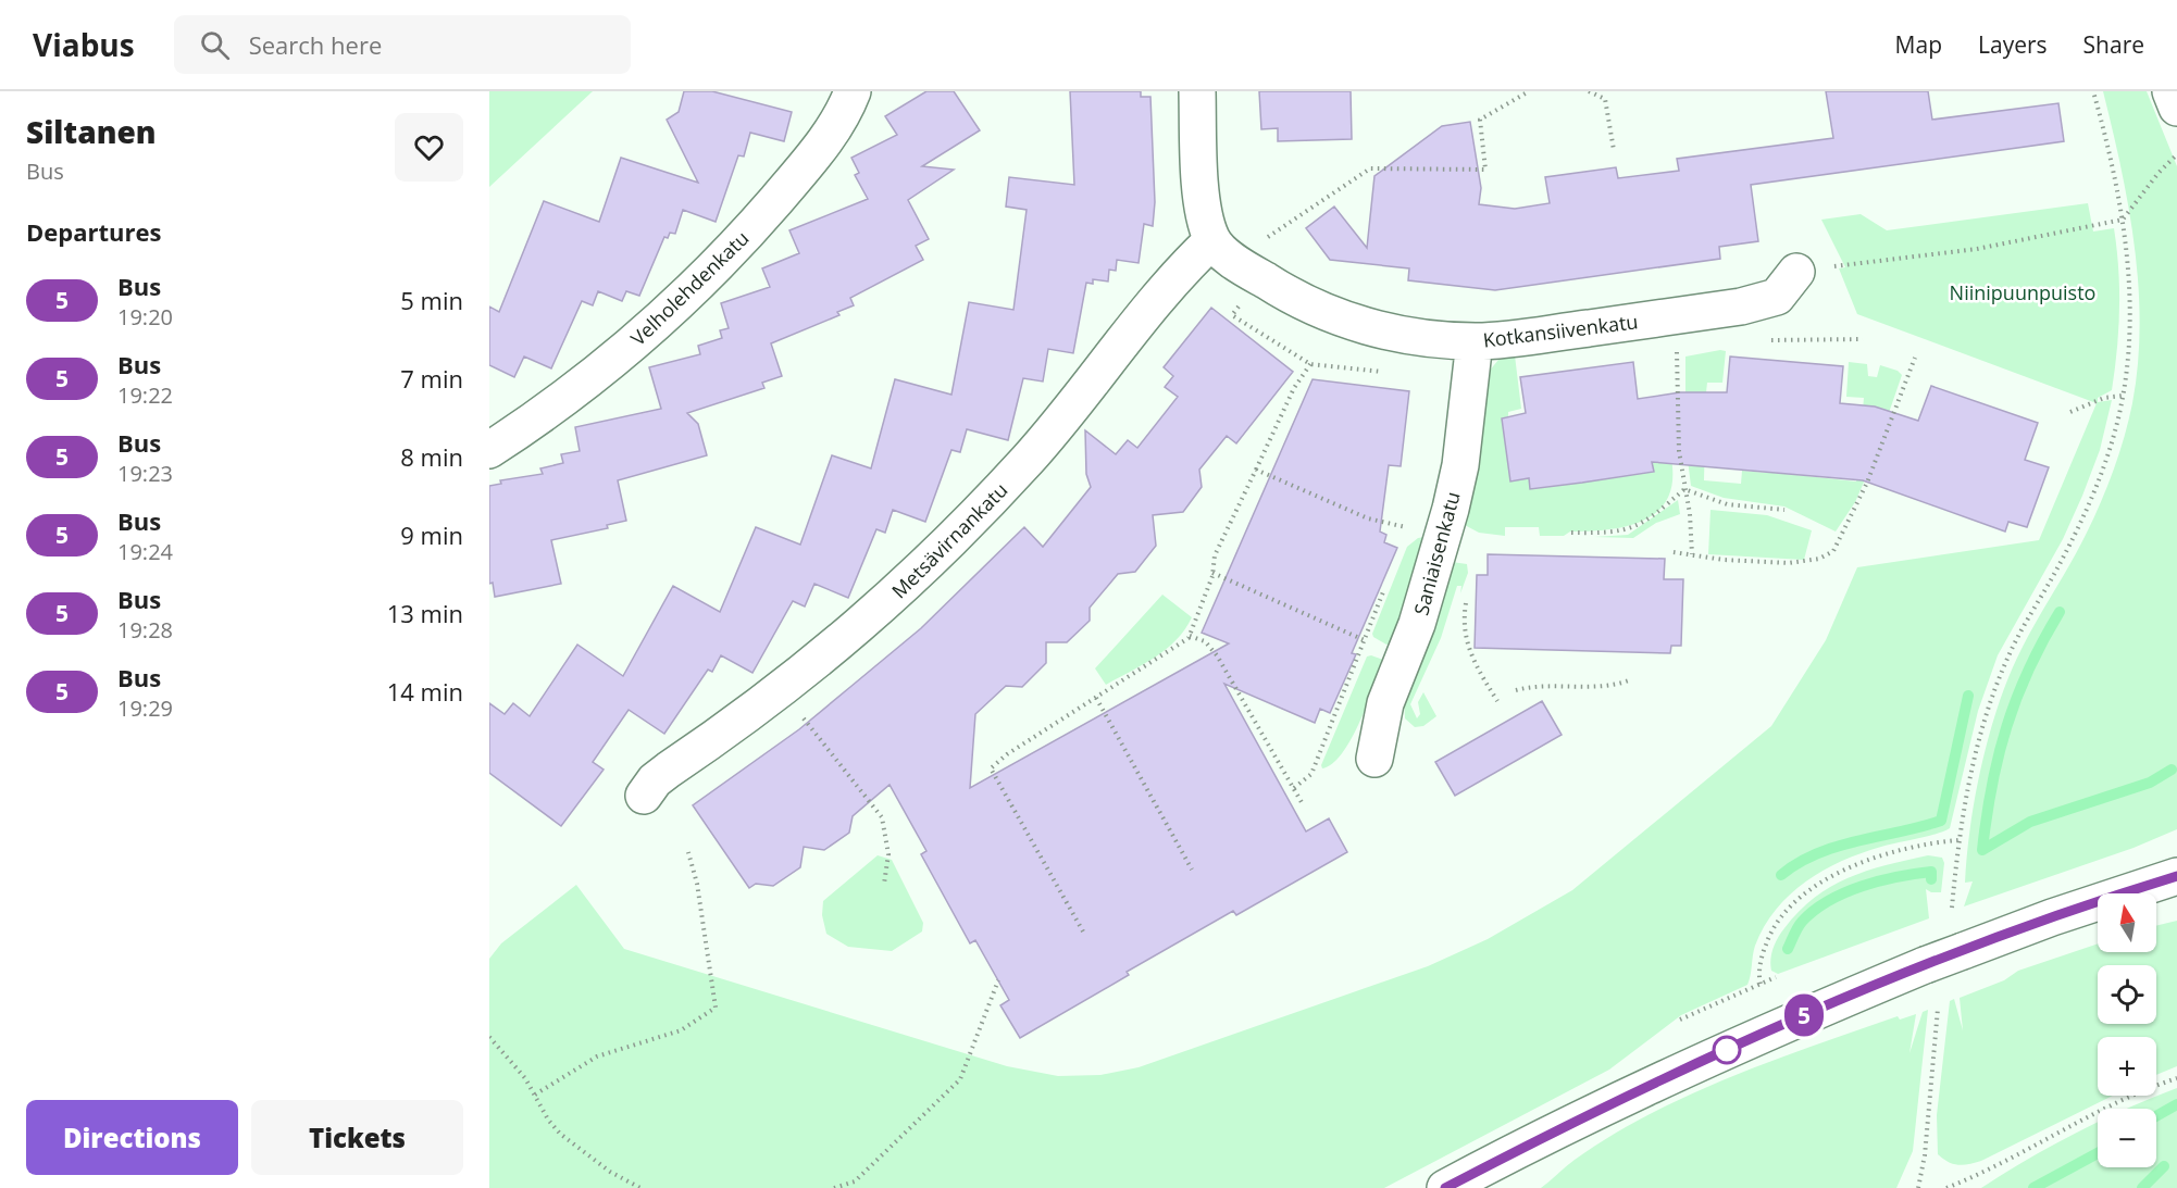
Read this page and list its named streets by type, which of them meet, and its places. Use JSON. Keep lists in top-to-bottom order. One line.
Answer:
{"streets":{"street":["Velholehdenkatu","Kotkansiivenkatu","Metsävirnankatu","Saniaisenkatu"]},"crossings":[["Kotkansiivenkatu","Metsävirnankatu"],["Kotkansiivenkatu","Saniaisenkatu"]],"parks":["Niinipuunpuisto"],"lines":["bus line 5"],"north":"top","page":{"header":"Viabus","search":"Search here","nav":["Map","Layers","Share"],"heading":[["Siltanen","Bus"],"Departures"],"on_map":"5","list":[{"mark":"5","name":"Bus","note":"19:20","value":"5 min"},{"mark":"5","name":"Bus","note":"19:22","value":"7 min"},{"mark":"5","name":"Bus","note":"19:23","value":"8 min"},{"mark":"5","name":"Bus","note":"19:24","value":"9 min"},{"mark":"5","name":"Bus","note":"19:28","value":"13 min"},{"mark":"5","name":"Bus","note":"19:29","value":"14 min"}],"map_buttons":["+","−"],"buttons":["Directions","Tickets"]}}
